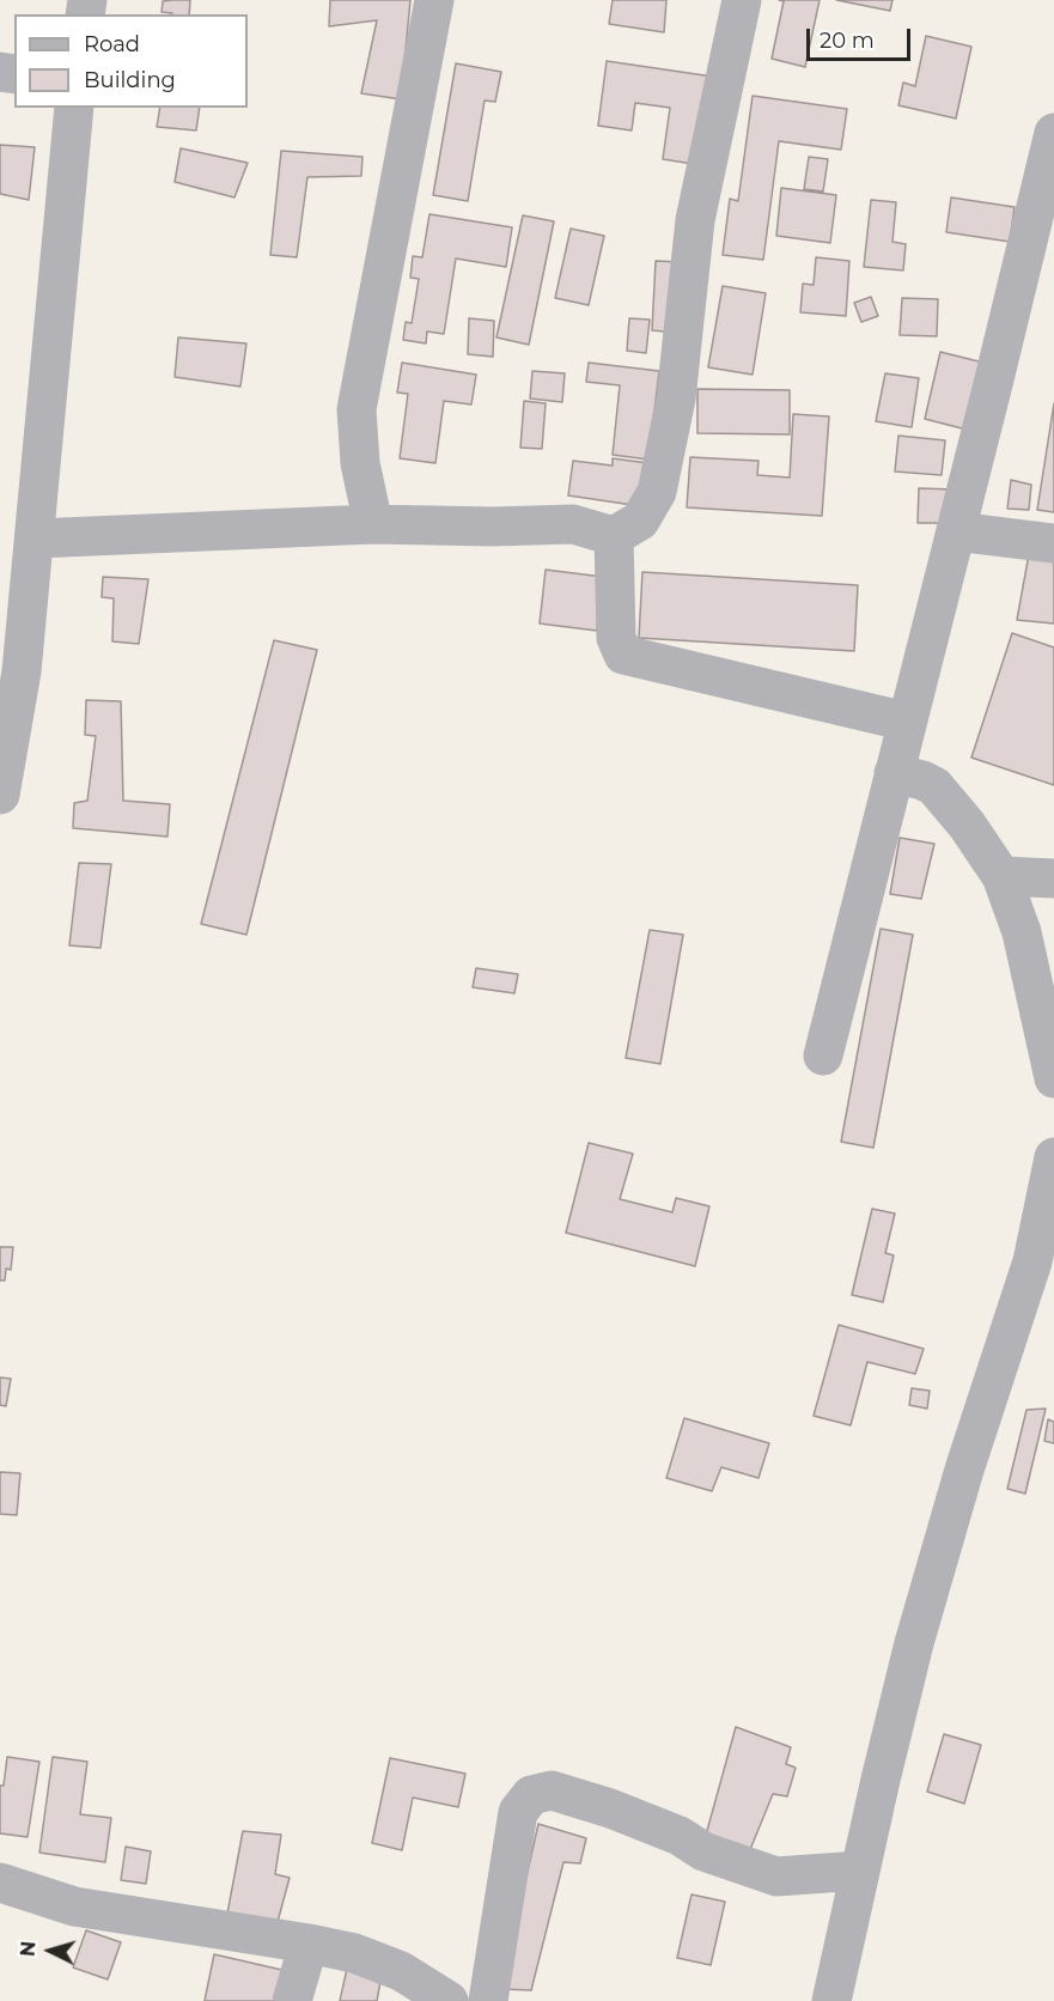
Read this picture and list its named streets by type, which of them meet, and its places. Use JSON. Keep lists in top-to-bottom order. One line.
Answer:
{"legend":["Road","Building"],"scale_bar":"20 m","north":"left"}
